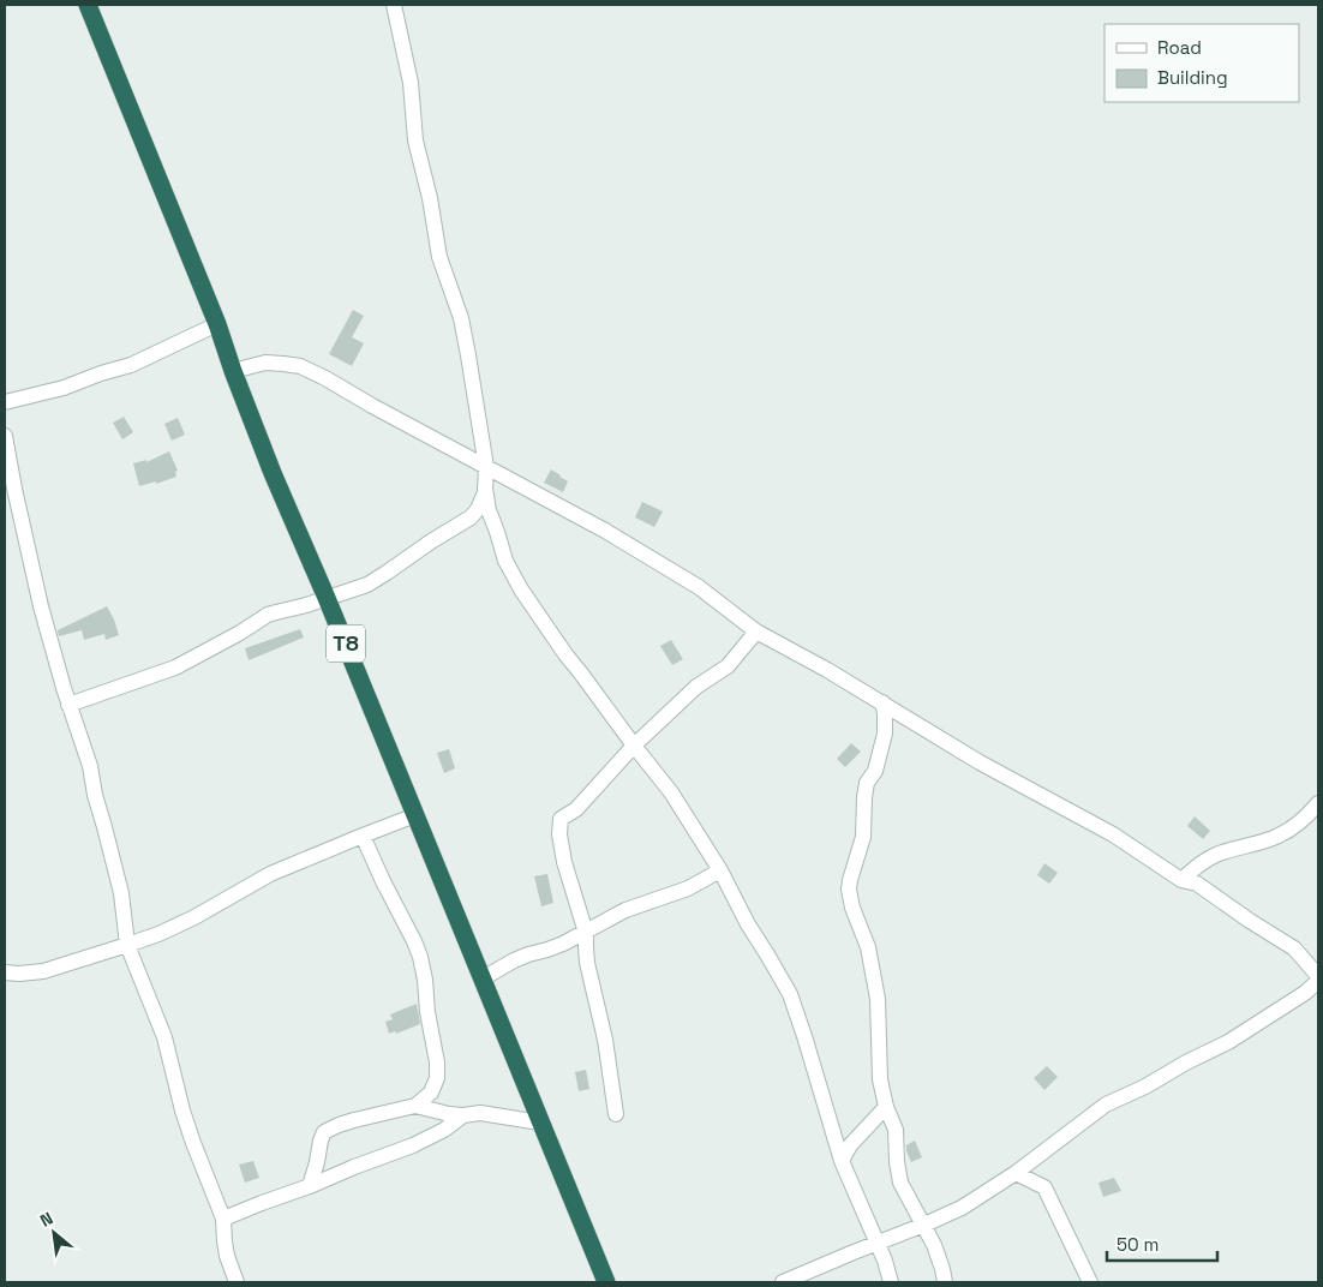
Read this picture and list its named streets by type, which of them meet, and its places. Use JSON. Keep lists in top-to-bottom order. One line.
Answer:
{"streets":{"highway":["T8"]},"legend":["Road","Building"],"scale_bar":"50 m","north":"top left"}
